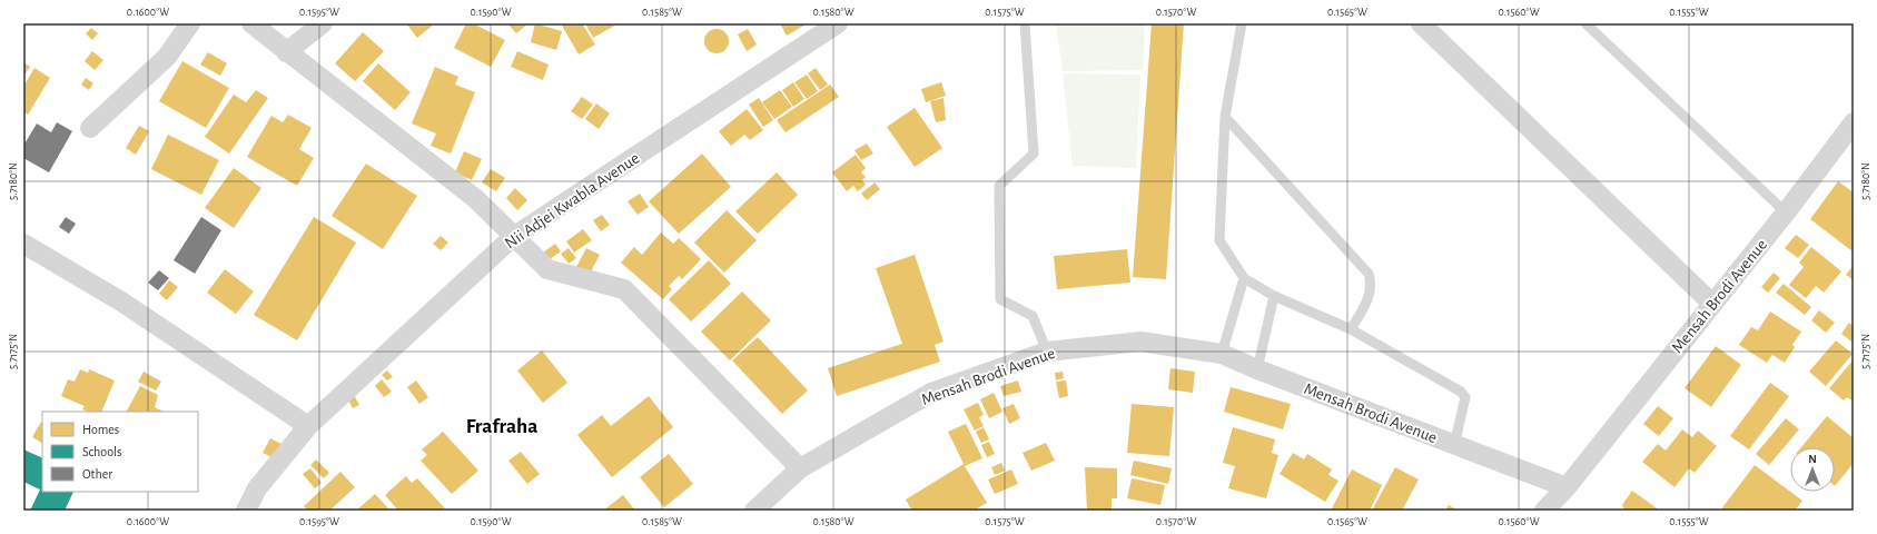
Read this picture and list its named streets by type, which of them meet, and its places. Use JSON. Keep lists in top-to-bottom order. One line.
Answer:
{"streets":{"street":["Nii Adjei Kwabla Avenue","Mensah Brodi Avenue"]},"districts":["Frafraha"],"legend":["Homes","Schools","Other"],"north":"top","coordinates":["0.1600°W","0.1595°W","0.1590°W","0.1585°W","0.1580°W","0.1575°W","0.1570°W","0.1565°W","0.1560°W","0.1555°W","5.7180°N","5.7175°N"]}
